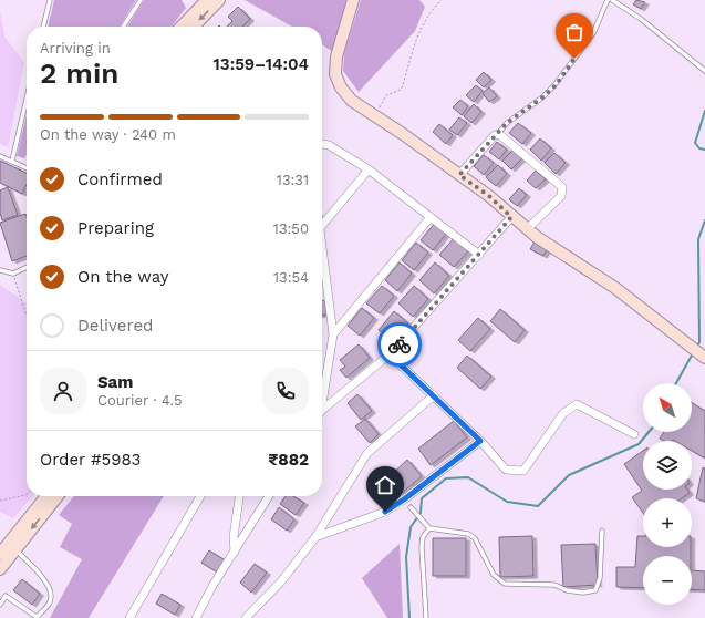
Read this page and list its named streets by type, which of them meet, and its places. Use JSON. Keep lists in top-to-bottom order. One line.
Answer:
{"north":"top left","page":{"heading":["2 min","Arriving in","13:59–14:04"],"panel":["Sam","Courier · 4.5","Order #5983","₹882"],"bar":"On the way · 240 m","list":[["Confirmed","13:31"],["Preparing","13:50"],["On the way","13:54"],"Delivered"],"map_buttons":["+","−"]}}
